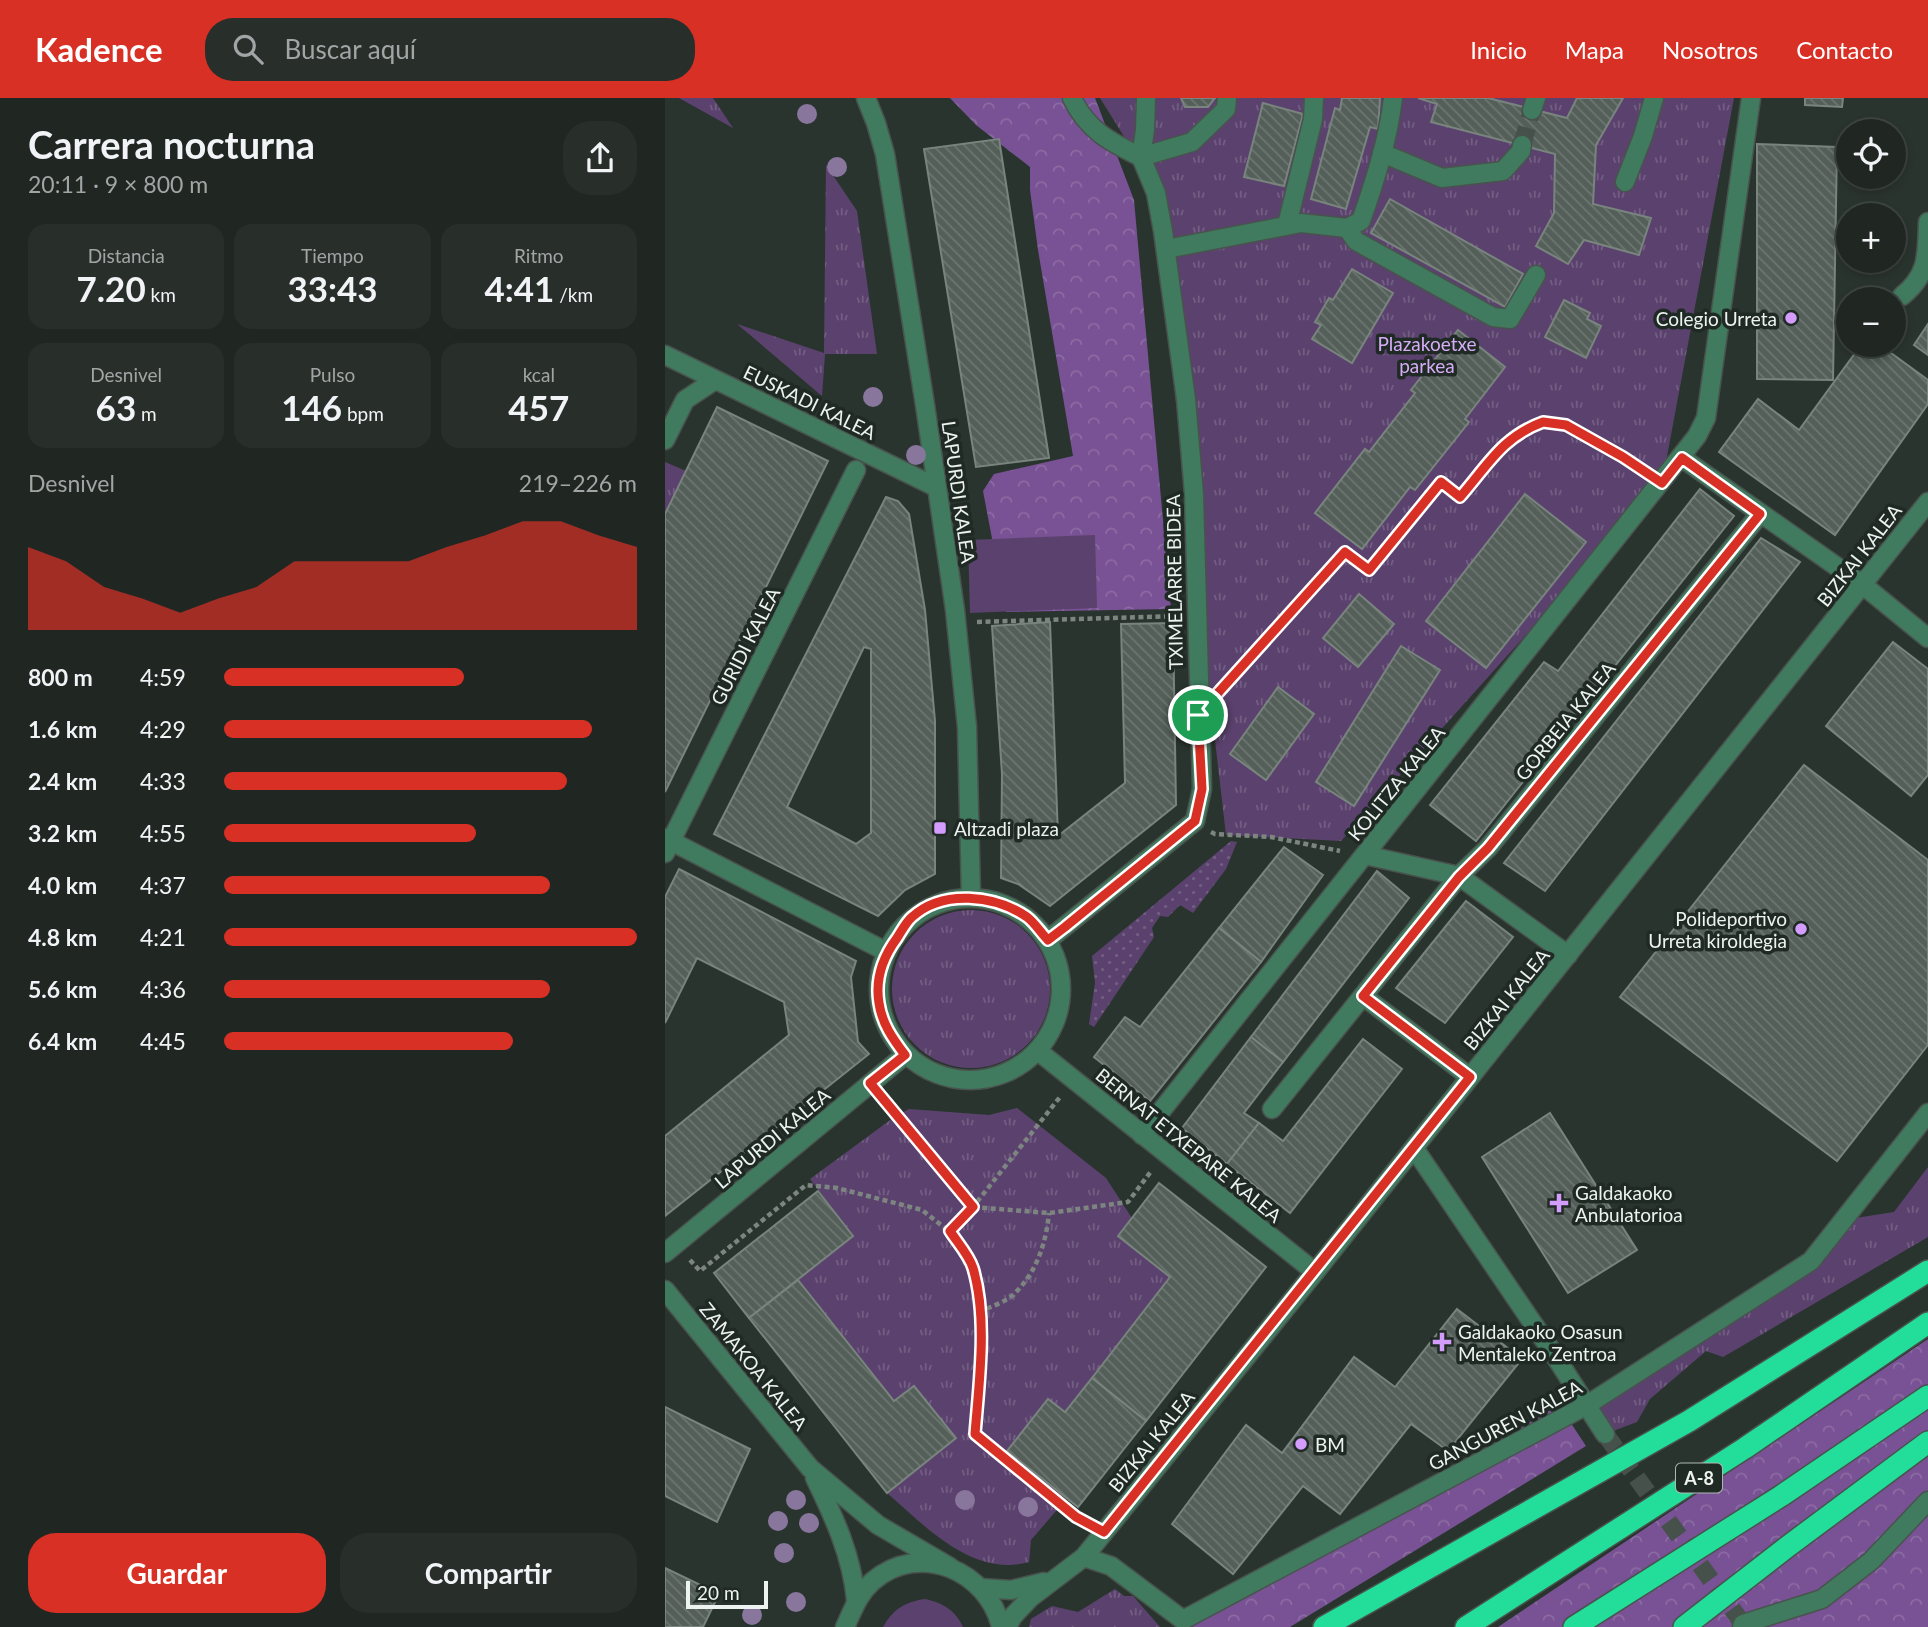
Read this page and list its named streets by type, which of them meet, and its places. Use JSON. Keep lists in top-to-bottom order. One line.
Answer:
{"streets":{"highway":["A-8"],"street":["EUSKADI KALEA","LAPURDI KALEA","BIZKAI KALEA","TXIMELARRE BIDEA","GURIDI KALEA","GORBEIA KALEA","KOLITZA KALEA","BERNAT ETXEPARE KALEA","ZAMAKOA KALEA","GANGUREN KALEA"]},"crossings":[["EUSKADI KALEA","LAPURDI KALEA"],["LAPURDI KALEA","BERNAT ETXEPARE KALEA"],["BIZKAI KALEA","BERNAT ETXEPARE KALEA"],["BIZKAI KALEA","GANGUREN KALEA"],["KOLITZA KALEA","BERNAT ETXEPARE KALEA"]],"parks":["Plazakoetxe parkea"],"places":{"other":["Colegio Urreta","Polideportivo Urreta kiroldegia","BM"],"transit":["Altzadi plaza"],"health":["Galdakaoko Anbulatorioa","Galdakaoko Osasun Mentaleko Zentroa"]},"scale_bar":"20 m","page":{"header":"Kadence","search":"Buscar aquí","nav":["Inicio","Mapa","Nosotros","Contacto"],"heading":["Carrera nocturna","20:11 · 9 × 800 m"],"map_buttons":["+","−"],"stats":[["Distancia","7.20 km"],["Tiempo","33:43"],["Ritmo","4:41 /km"],["Desnivel","63 m"],["Pulso","146 bpm"],["kcal","457"]],"chart":["Desnivel","219–226 m"],"list":[{"name":"800 m","note":"4:59"},{"name":"1.6 km","note":"4:29"},{"name":"2.4 km","note":"4:33"},{"name":"3.2 km","note":"4:55"},{"name":"4.0 km","note":"4:37"},{"name":"4.8 km","note":"4:21"},{"name":"5.6 km","note":"4:36"},{"name":"6.4 km","note":"4:45"}],"buttons":["Guardar","Compartir"],"scale":"20 m"}}
